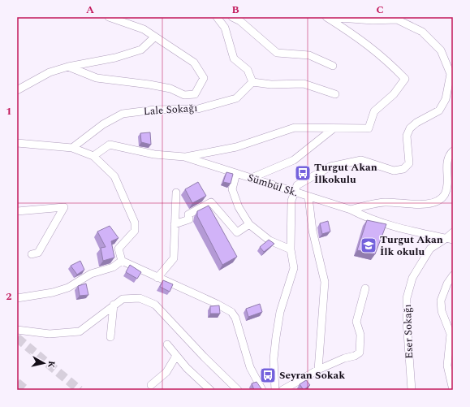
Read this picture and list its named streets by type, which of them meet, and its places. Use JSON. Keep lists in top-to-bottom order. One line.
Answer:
{"streets":{"street":["Lale Sokağı","Sümbül Sk.","Eser Sokağı"]},"crossings":[["Sümbül Sk.","Eser Sokağı"]],"places":{"bus stop":["Turgut Akan İlkokulu","Seyran Sokak"],"school or university":["Turgut Akan İlk okulu"]},"north":"right","grid":{"columns":["A","B","C"],"rows":["1","2"]}}
